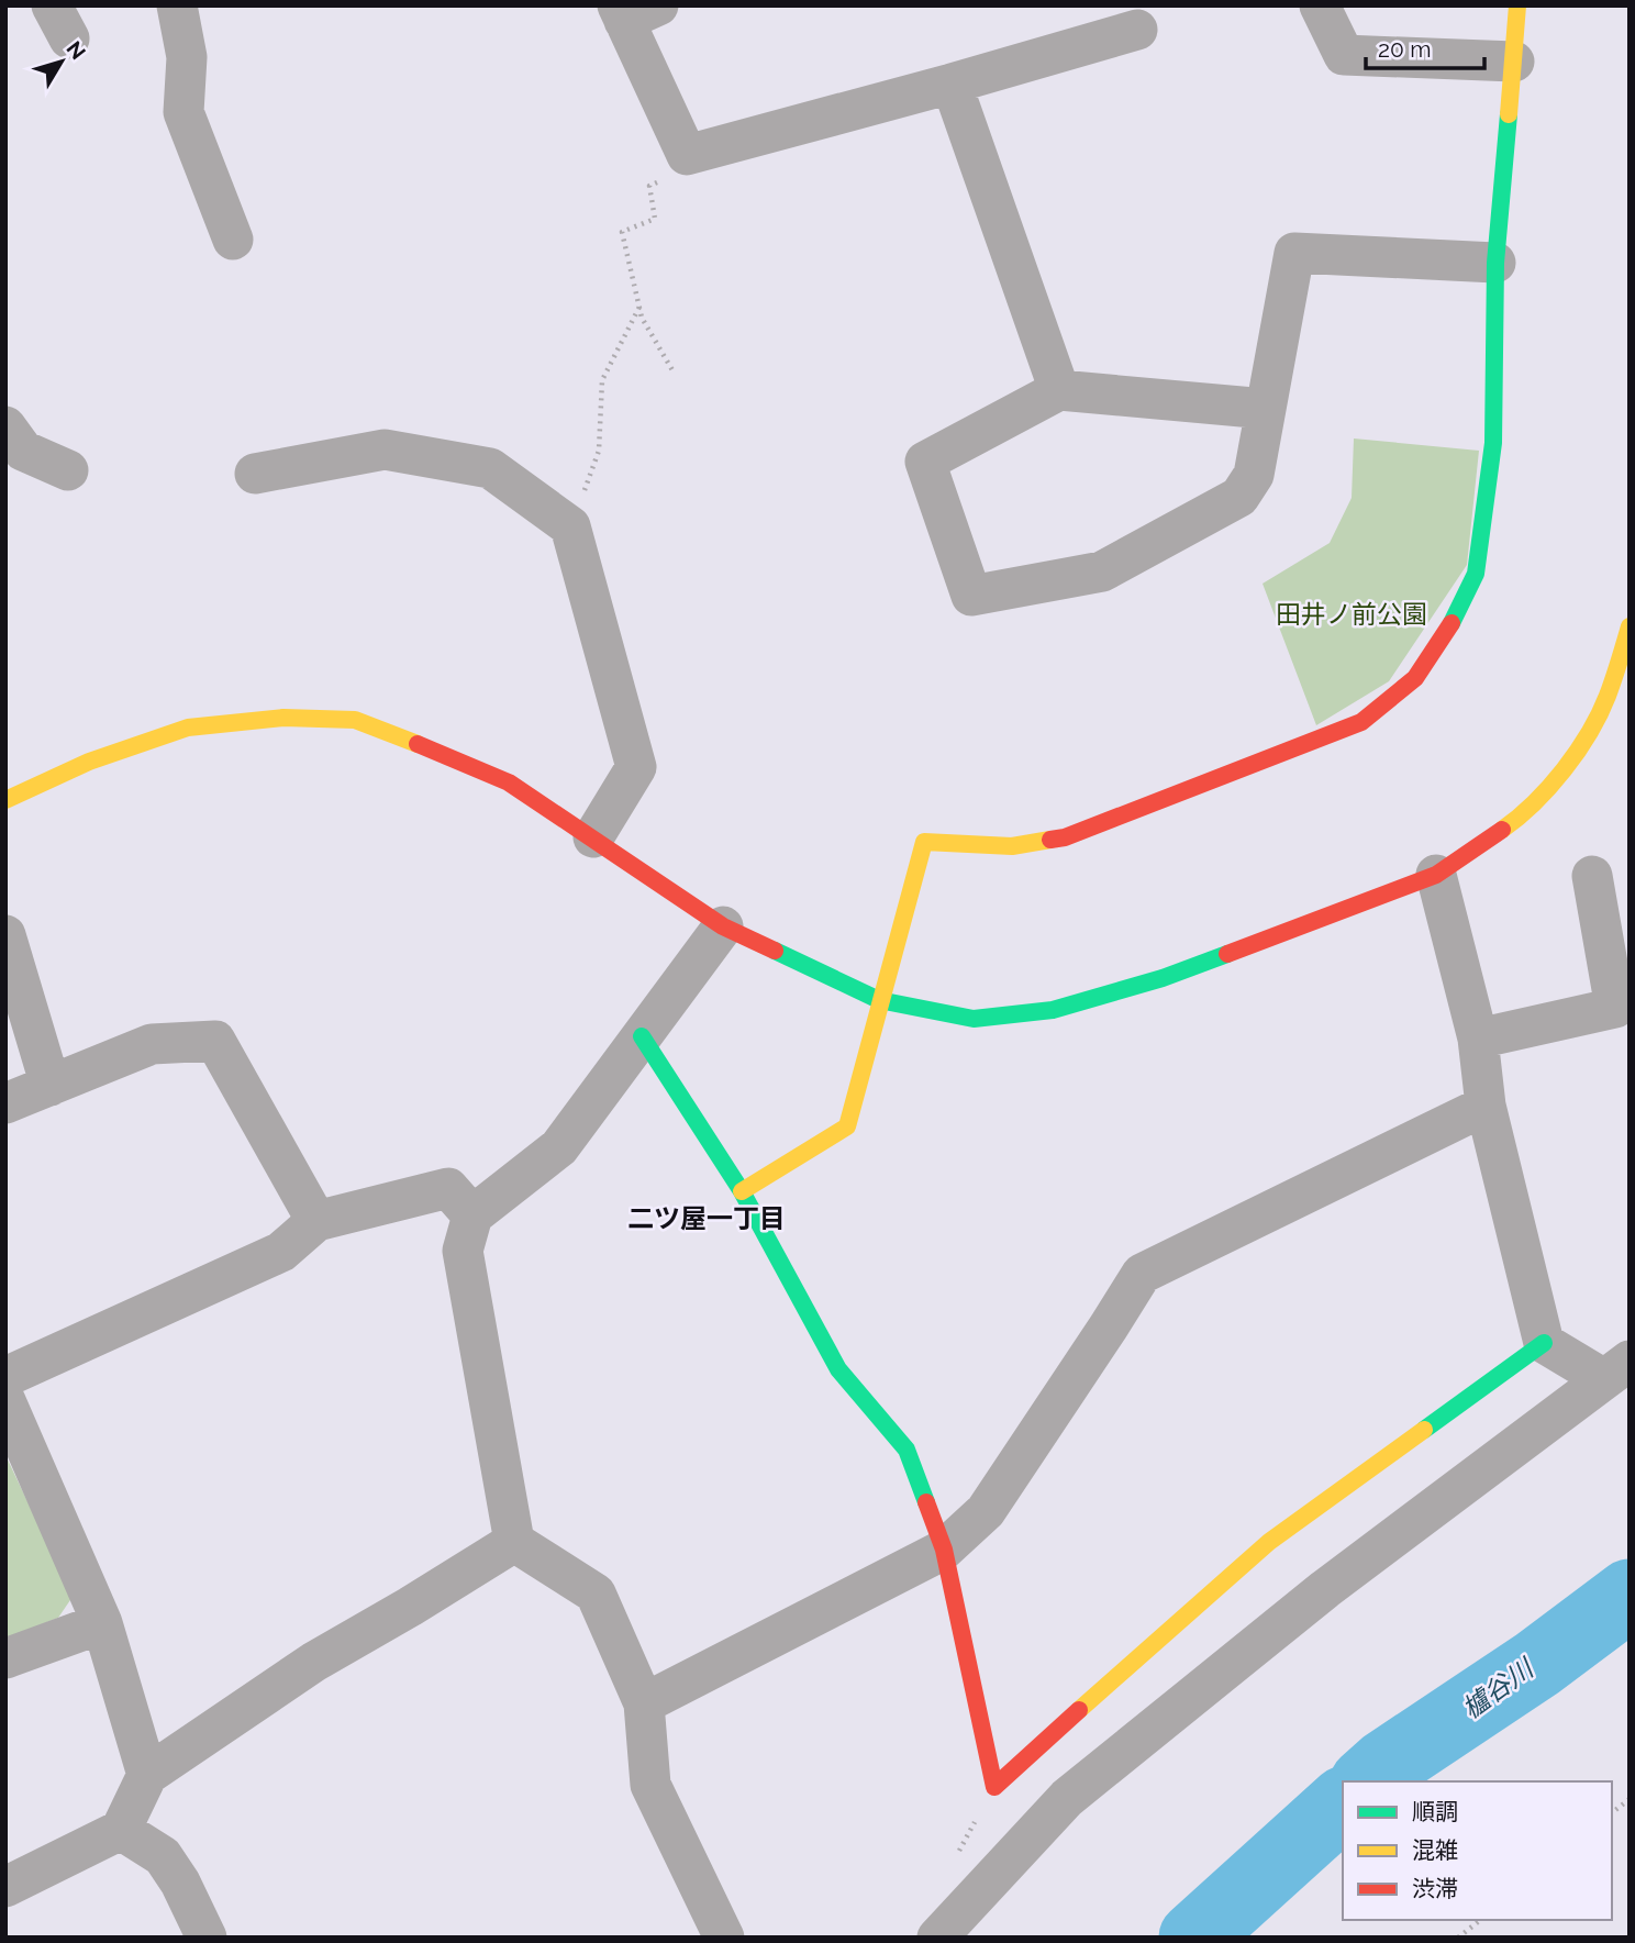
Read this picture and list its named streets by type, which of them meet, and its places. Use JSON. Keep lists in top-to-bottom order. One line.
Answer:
{"districts":["二ツ屋一丁目"],"water":["櫨谷川"],"parks":["田井ノ前公園"],"legend":["順調","混雑","渋滞"],"scale_bar":"20 m","north":"top right"}
